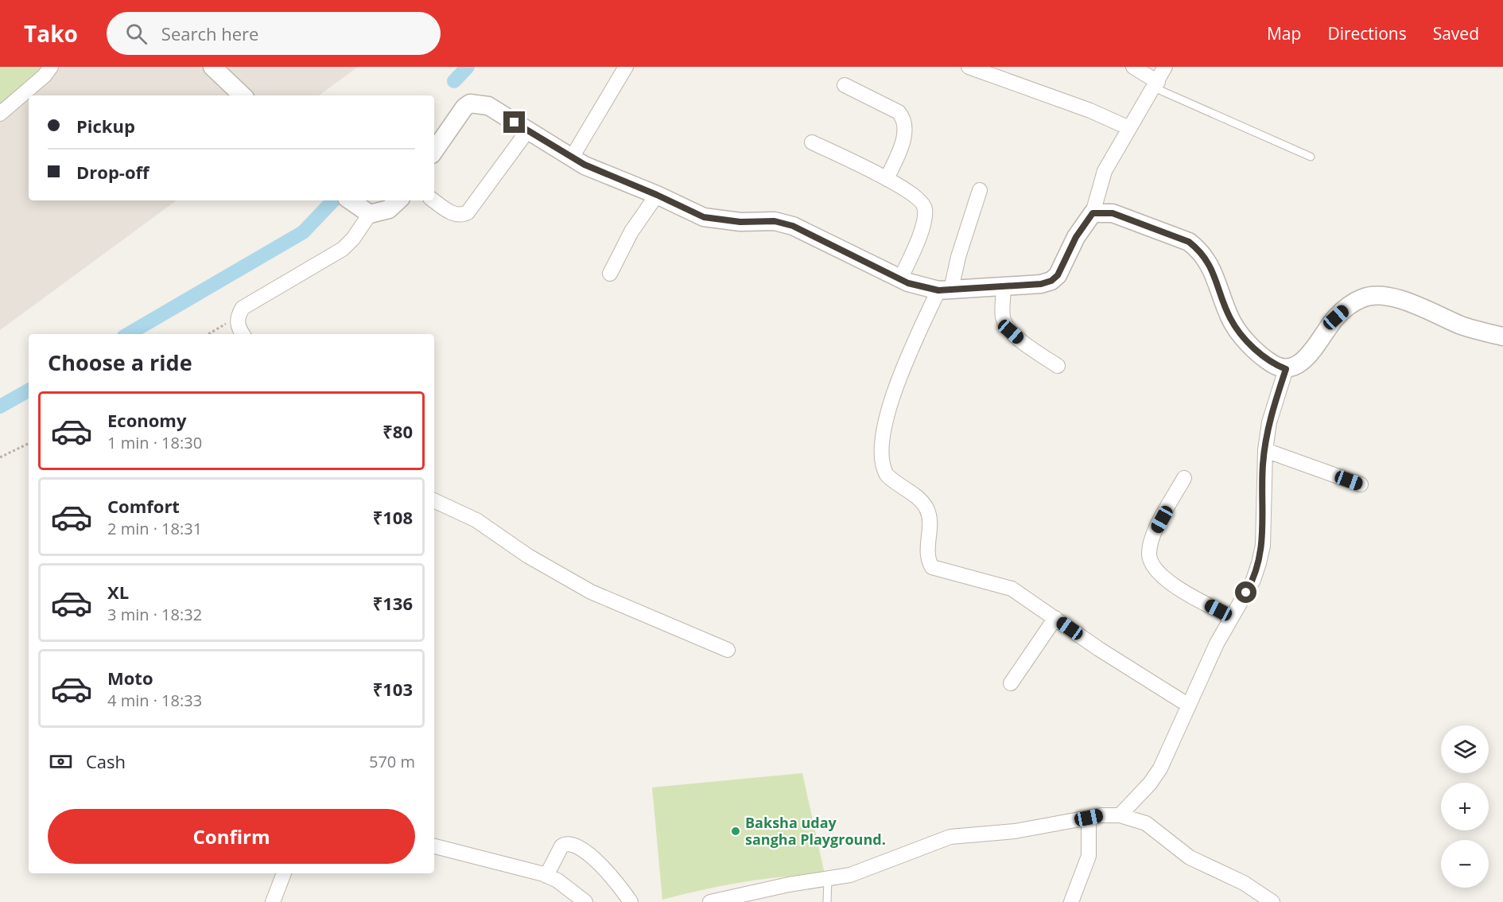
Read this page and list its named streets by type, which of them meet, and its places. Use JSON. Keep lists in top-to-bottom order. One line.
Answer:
{"places":["Baksha uday sangha Playground."],"page":{"header":"Tako","search":"Search here","nav":["Map","Directions","Saved"],"banner":["Pickup","Drop-off"],"heading":"Choose a ride","list":[{"name":"Economy","note":"1 min · 18:30","value":"₹80"},{"name":"Comfort","note":"2 min · 18:31","value":"₹108"},{"name":"XL","note":"3 min · 18:32","value":"₹136"},{"name":"Moto","note":"4 min · 18:33","value":"₹103"}],"map_buttons":["+","−"],"pay":["Cash","570 m"],"buttons":"Confirm"}}
